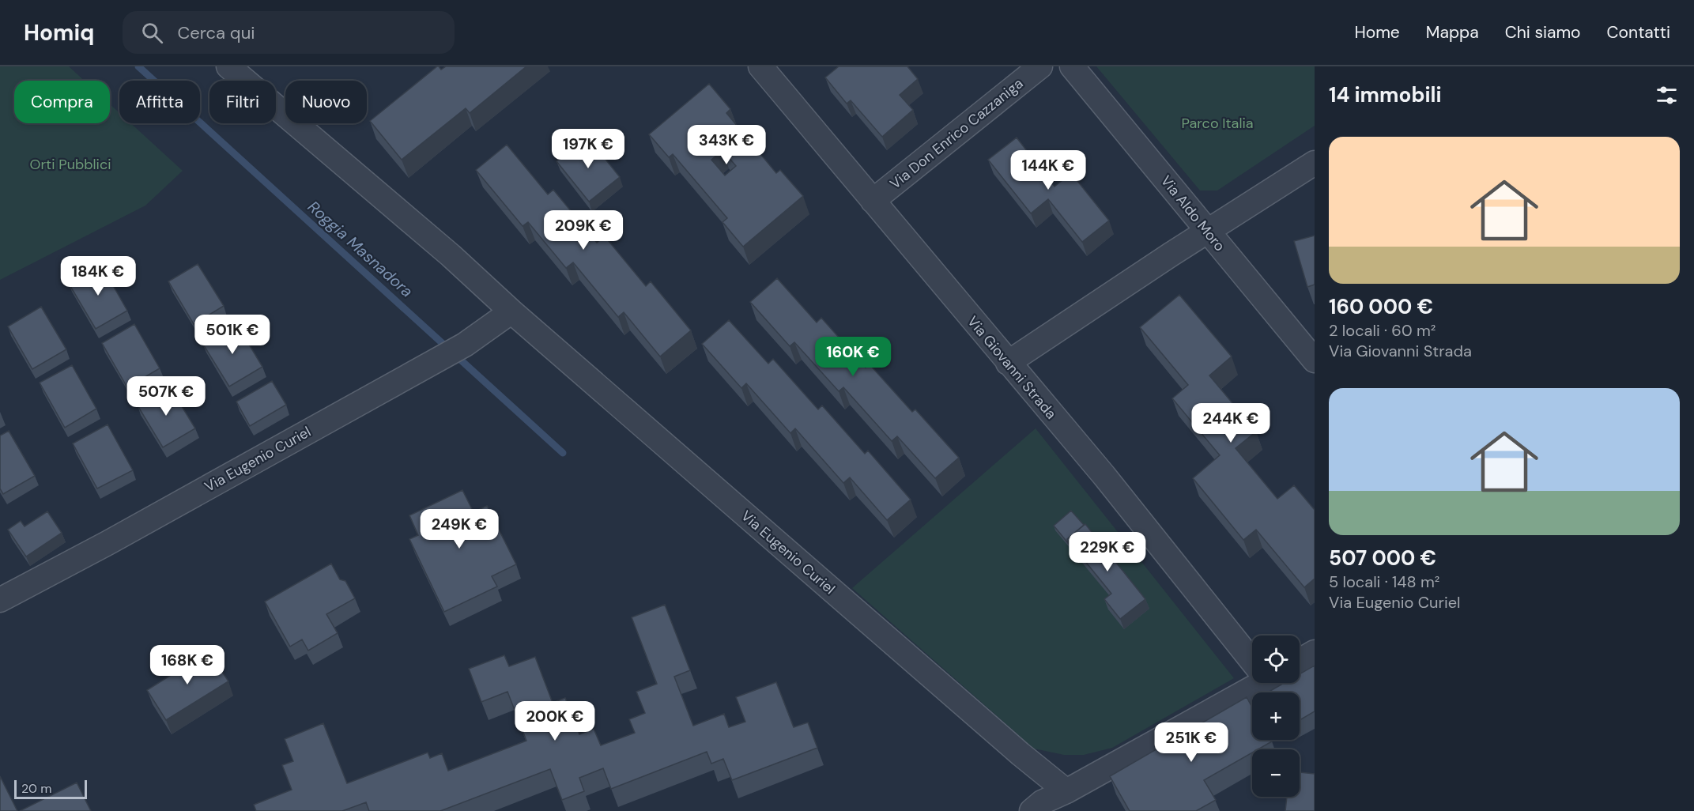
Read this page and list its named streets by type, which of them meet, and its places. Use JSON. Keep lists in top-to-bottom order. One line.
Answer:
{"streets":{"street":["Via Don Enrico Cazzaniga","Via Aldo Moro","Via Giovanni Strada","Via Eugenio Curiel"]},"crossings":[["Via Don Enrico Cazzaniga","Via Giovanni Strada"]],"water":["Roggia Masnadora"],"parks":["Parco Italia","Orti Pubblici"],"scale_bar":"20 m","page":{"header":"Homiq","search":"Cerca qui","nav":["Home","Mappa","Chi siamo","Contatti"],"heading":"14 immobili","chip":["Compra","Affitta","Filtri","Nuovo"],"list":[{"name":"160 000 €","note":"2 locali · 60 m² · Via Giovanni Strada"},{"name":"507 000 €","note":"5 locali · 148 m² · Via Eugenio Curiel"}],"price":["343K €","197K €","144K €","209K €","184K €","501K €","160K €","507K €","244K €","249K €","229K €","168K €","200K €","251K €"],"map_buttons":["+","−"],"scale":"20 m"}}
